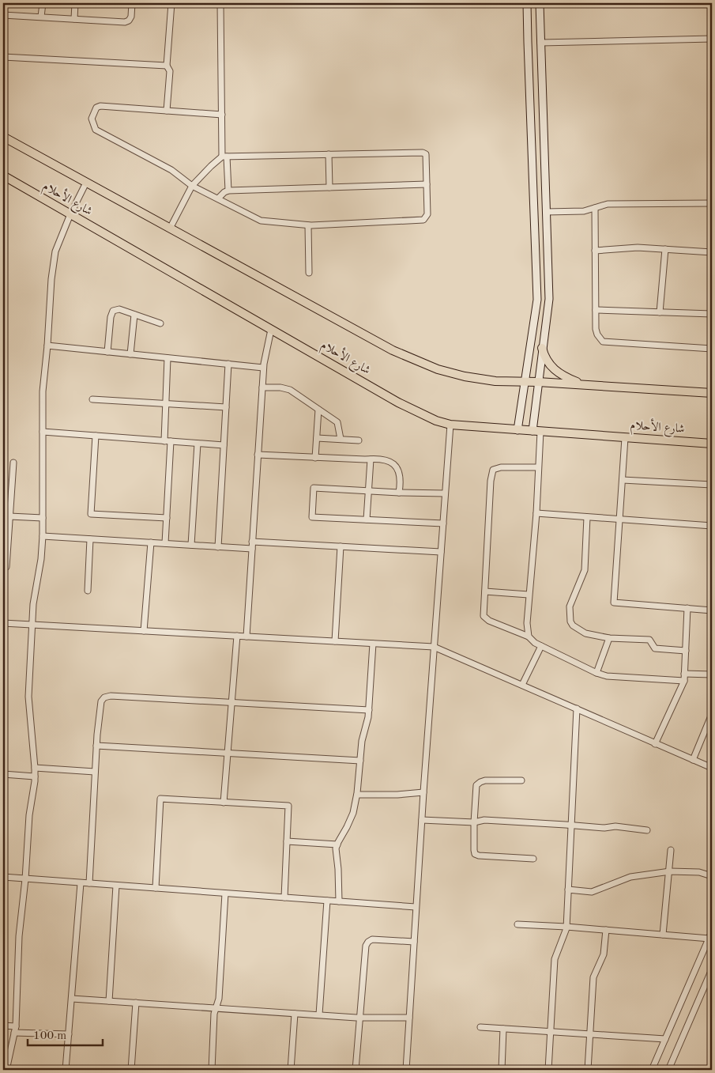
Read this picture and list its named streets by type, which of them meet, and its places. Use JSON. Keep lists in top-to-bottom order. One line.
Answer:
{"streets":{"main road":["شارع الأحلام"]},"scale_bar":"100 m"}
